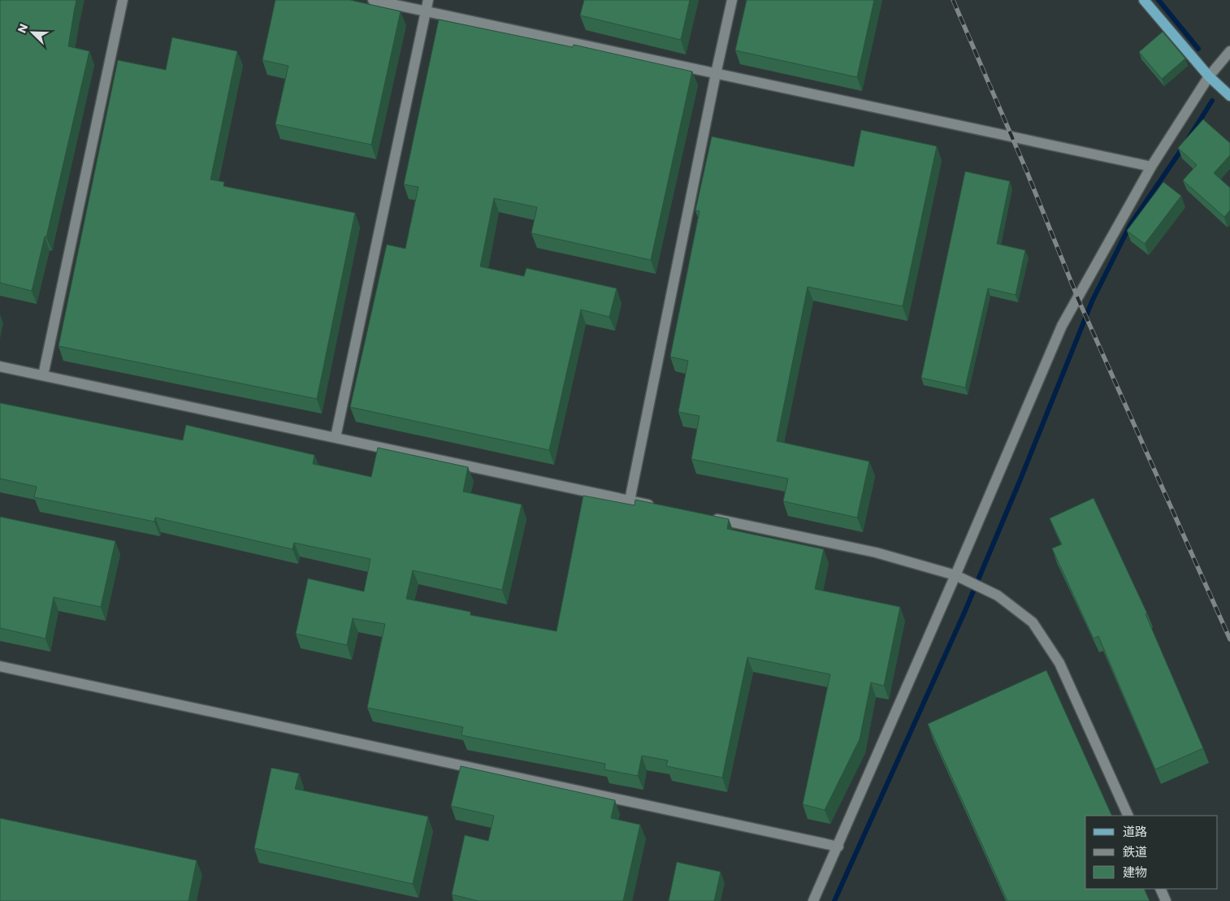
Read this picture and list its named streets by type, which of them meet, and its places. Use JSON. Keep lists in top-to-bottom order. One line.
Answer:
{"legend":["道路","鉄道","建物"],"north":"top left"}
